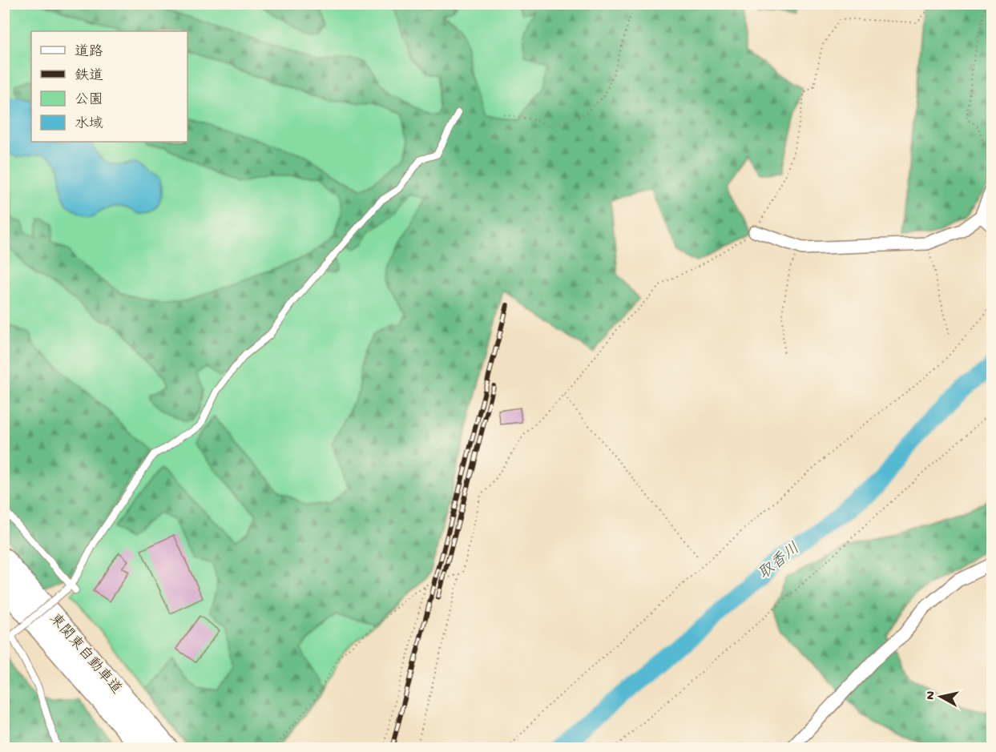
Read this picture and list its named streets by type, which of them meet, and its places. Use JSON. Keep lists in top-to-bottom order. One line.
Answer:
{"streets":{"highway":["東関東自動車道"]},"water":["取香川"],"legend":["道路","鉄道","公園","水域"],"north":"left"}
